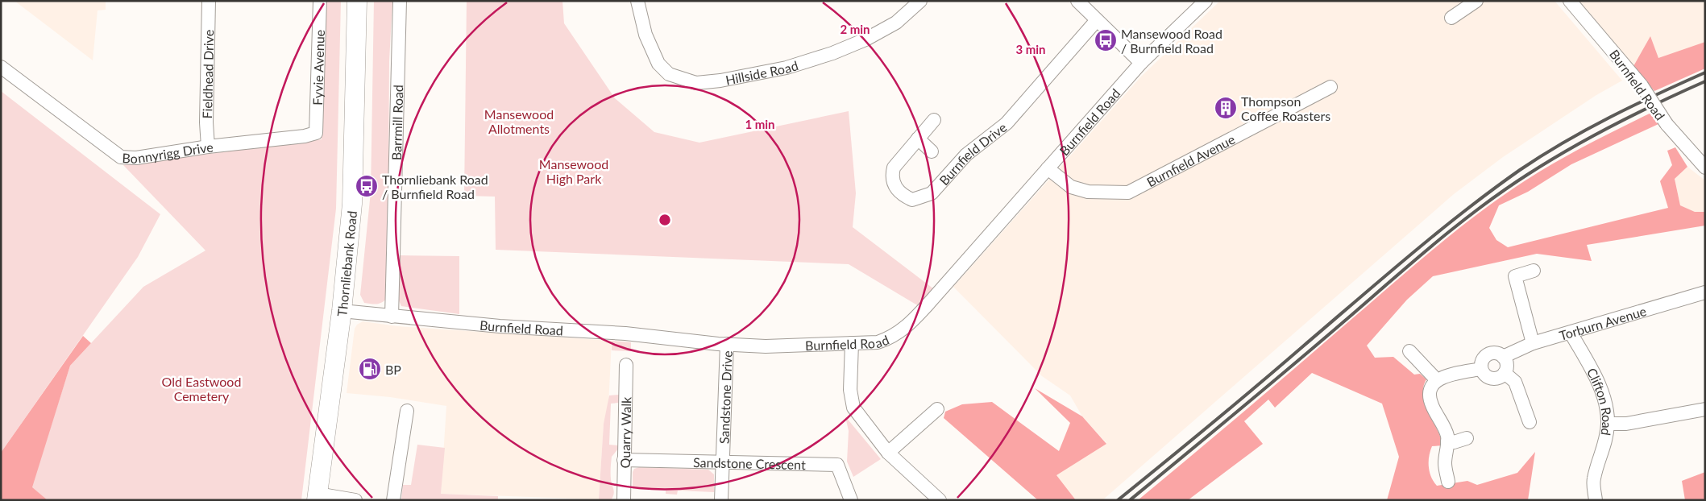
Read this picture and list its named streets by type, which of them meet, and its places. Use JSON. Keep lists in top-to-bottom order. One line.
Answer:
{"streets":{"main road":["Thornliebank Road"],"street":["Fyvie Avenue","Hillside Road","Fieldhead Drive","Burnfield Road","Barrmill Road","Bonnyrigg Drive","Burnfield Drive","Burnfield Avenue","Torburn Avenue","Sandstone Drive","Clifton Road","Quarry Walk","Sandstone Crescent"]},"crossings":[["Fyvie Avenue","Bonnyrigg Drive"],["Fieldhead Drive","Bonnyrigg Drive"],["Burnfield Road","Barrmill Road"],["Burnfield Road","Burnfield Avenue"],["Burnfield Road","Thornliebank Road"],["Burnfield Road","Sandstone Drive"],["Torburn Avenue","Clifton Road"],["Sandstone Drive","Sandstone Crescent"],["Quarry Walk","Sandstone Crescent"]],"parks":["Mansewood Allotments","Mansewood High Park","Old Eastwood Cemetery"],"places":{"bus stop":["Mansewood Road / Burnfield Road","Thornliebank Road / Burnfield Road"],"building":["Thompson Coffee Roasters"],"fuel station":["BP"]},"rings":["2 min","3 min","1 min"]}
